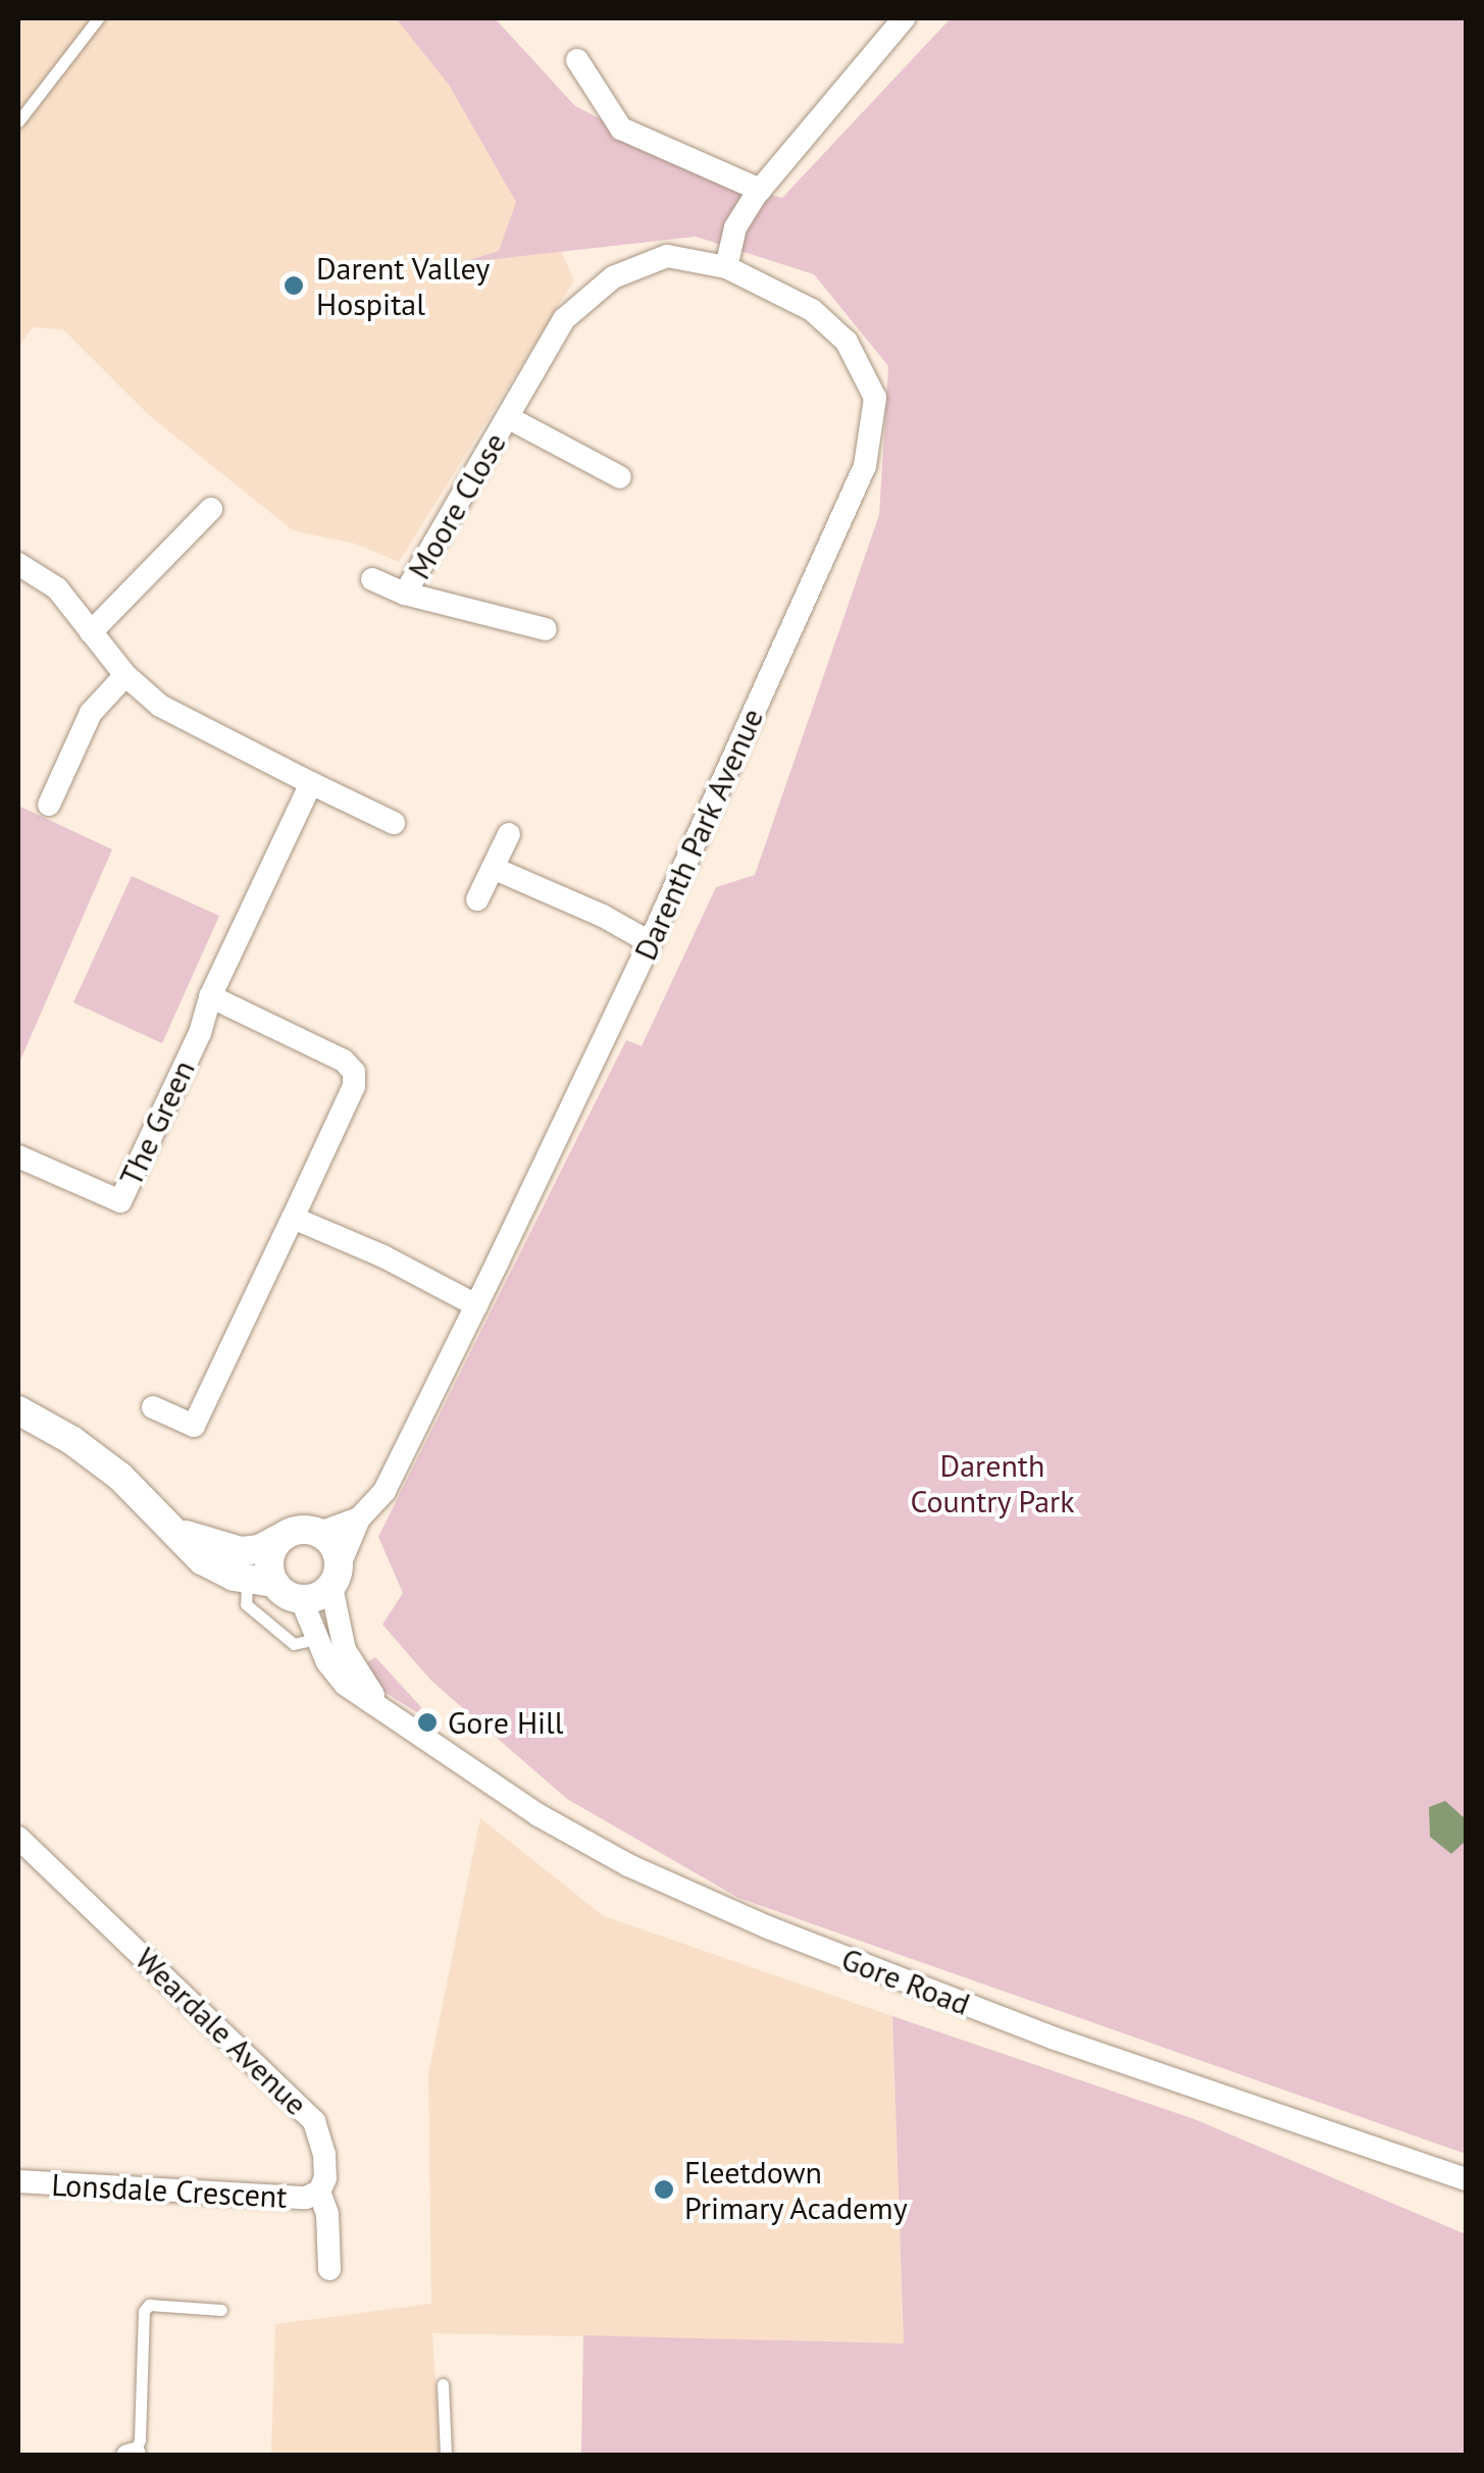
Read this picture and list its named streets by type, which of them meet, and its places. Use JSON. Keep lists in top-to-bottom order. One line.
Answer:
{"streets":{"street":["Moore Close","Darenth Park Avenue","The Green","Gore Road","Weardale Avenue","Lonsdale Crescent"]},"crossings":[["Moore Close","Darenth Park Avenue"],["Darenth Park Avenue","Gore Road"],["Weardale Avenue","Lonsdale Crescent"]],"parks":["Darenth Country Park"],"places":["Darent Valley Hospital","Gore Hill","Fleetdown Primary Academy"]}
